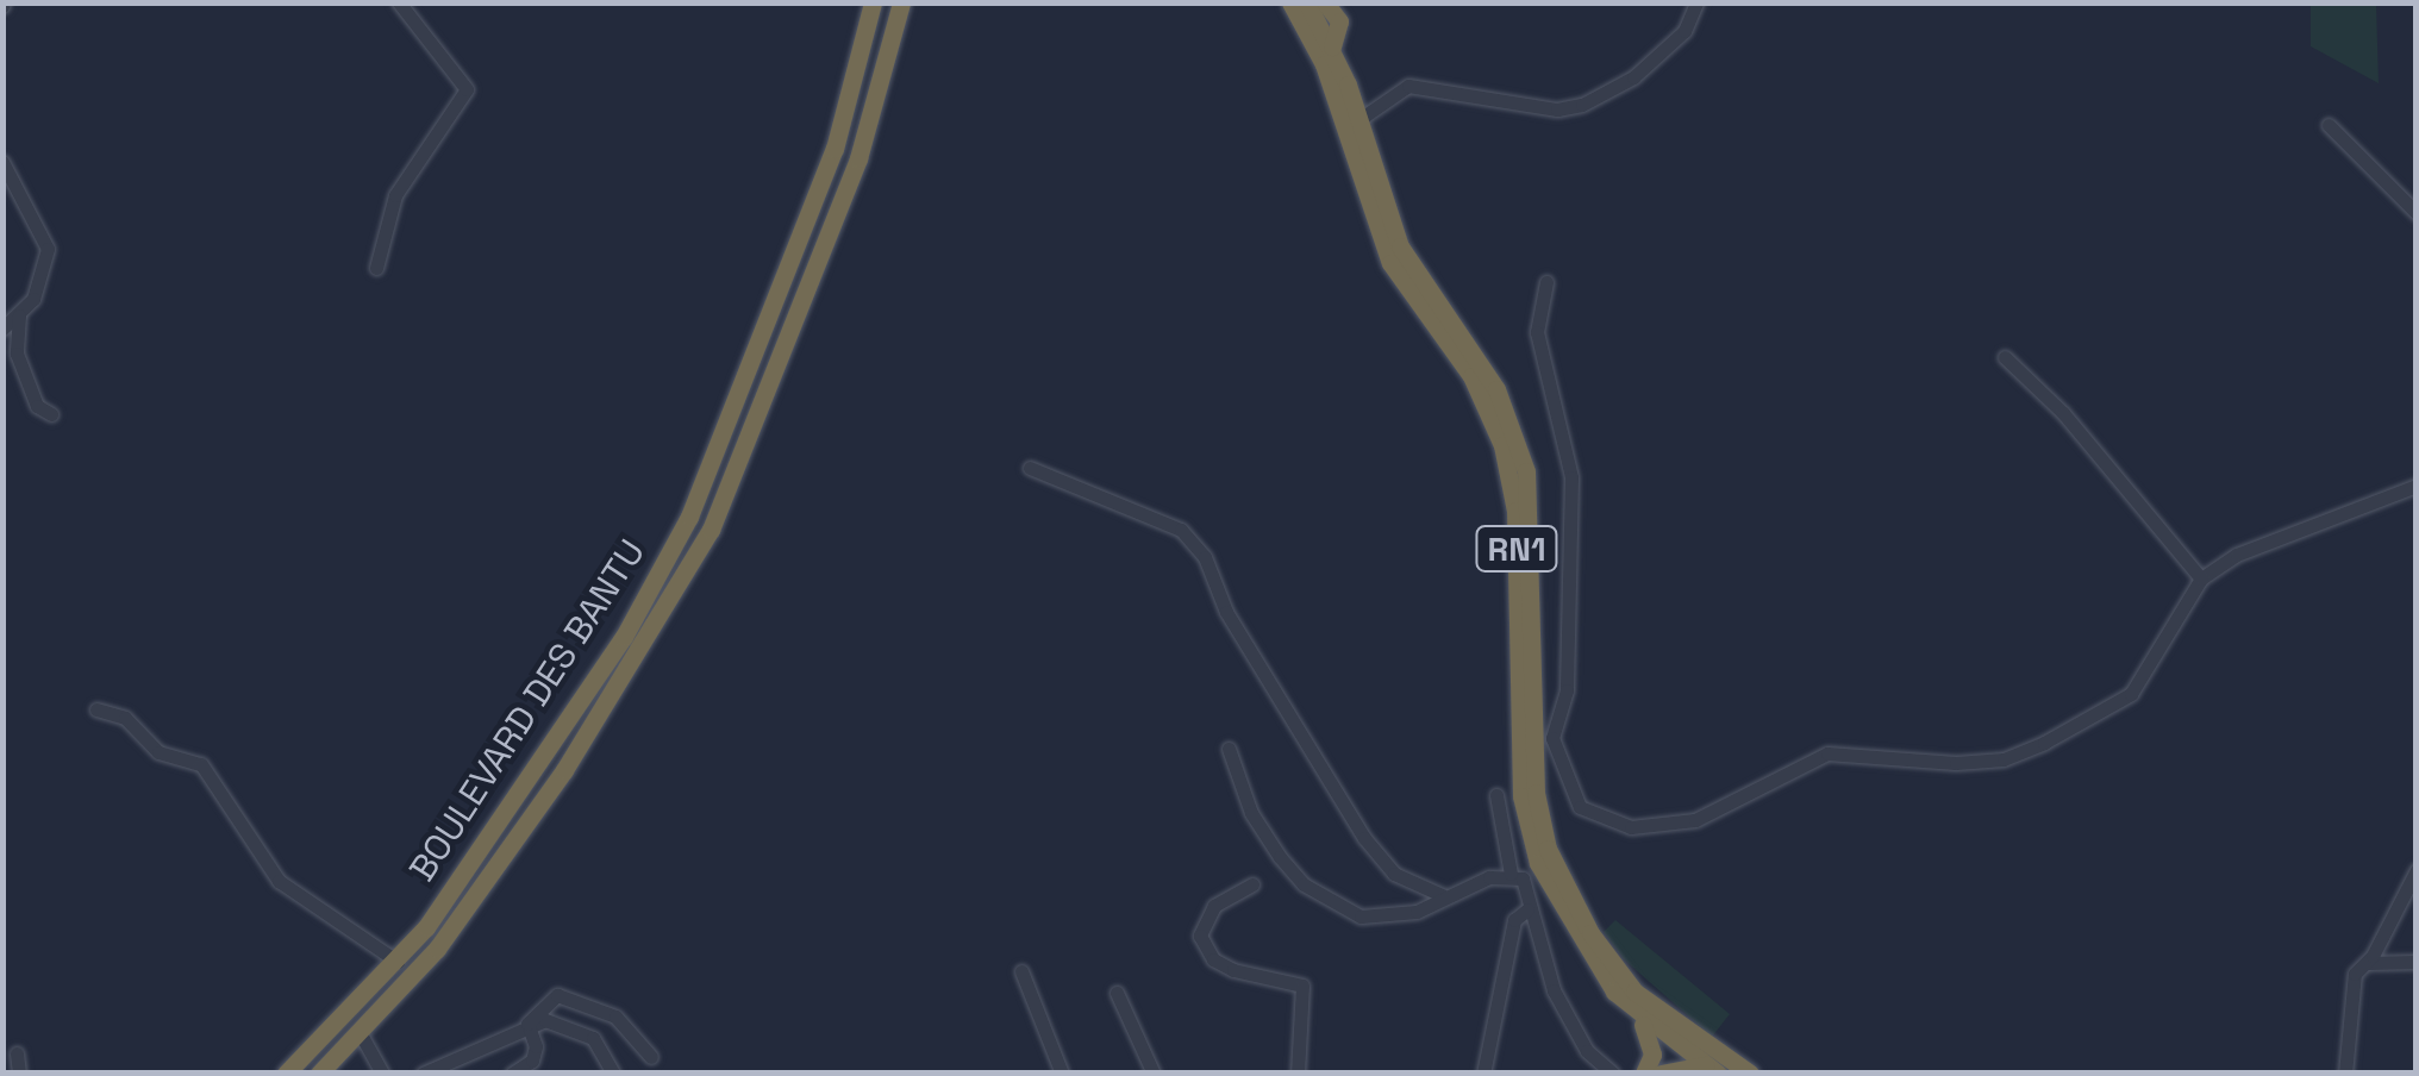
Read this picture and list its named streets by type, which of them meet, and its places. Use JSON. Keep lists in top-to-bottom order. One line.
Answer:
{"streets":{"highway":["RN1","BOULEVARD DES BANTU"]}}
